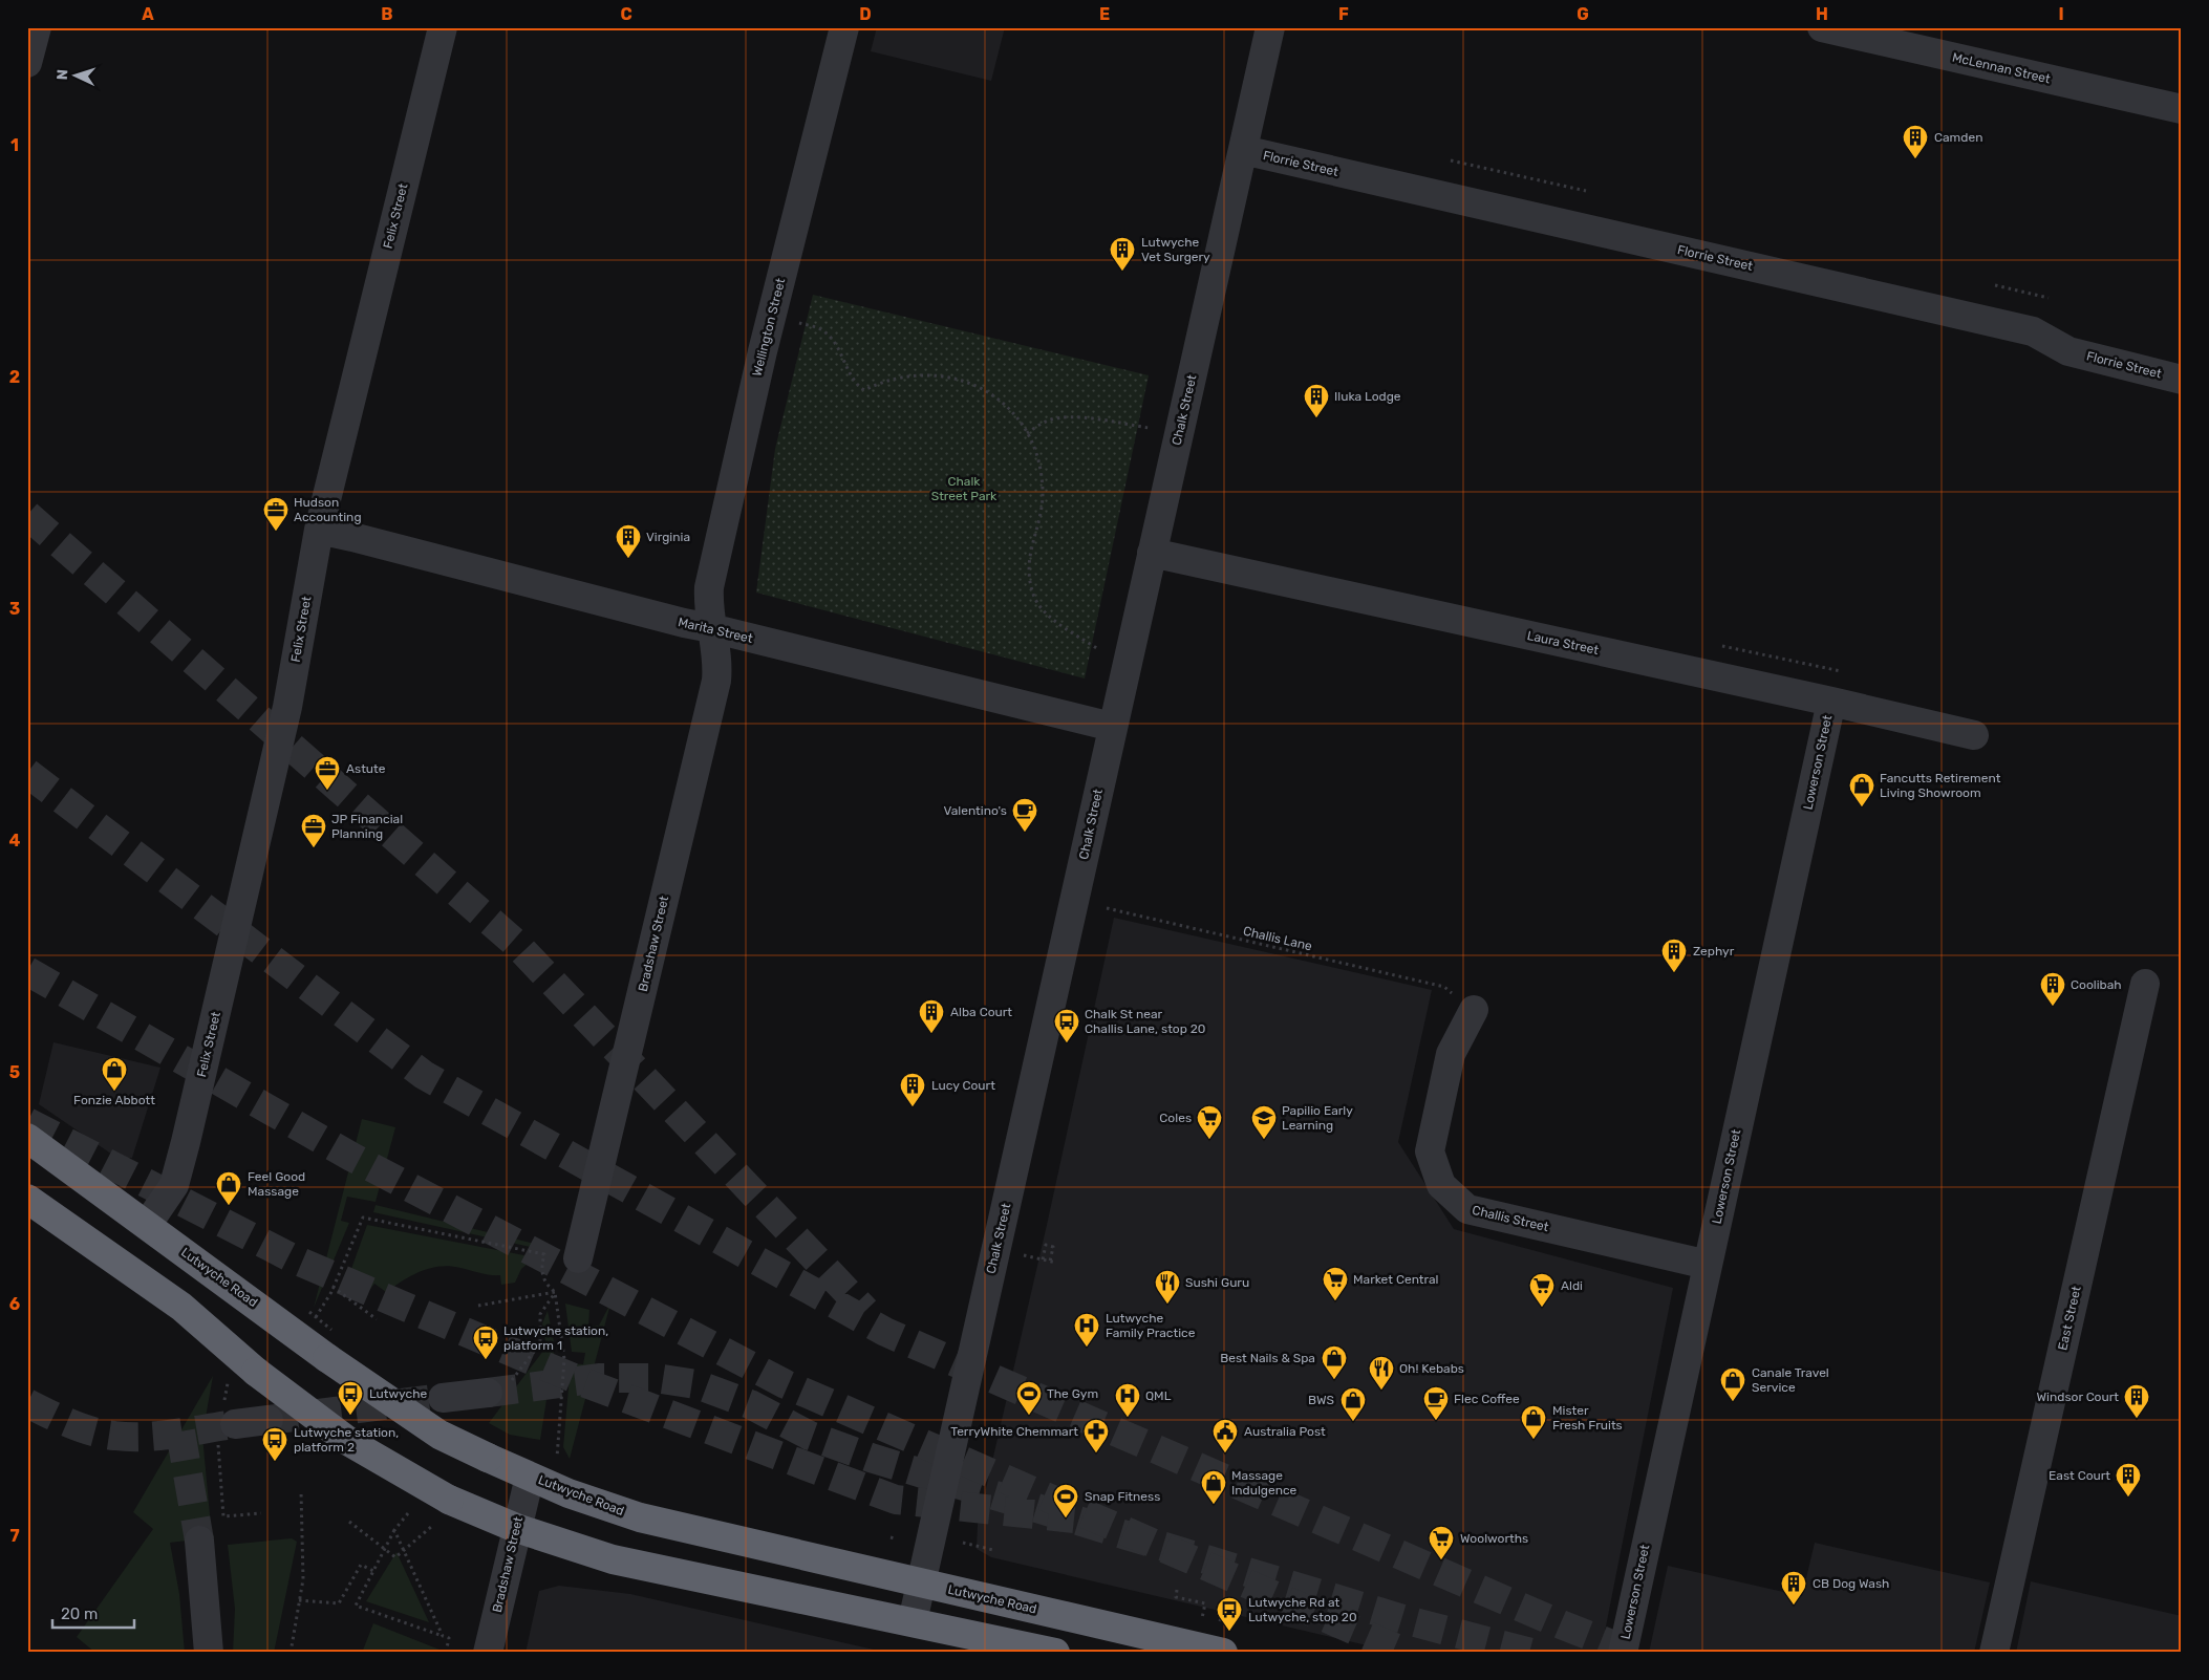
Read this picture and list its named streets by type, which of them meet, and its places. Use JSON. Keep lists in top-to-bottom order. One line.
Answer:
{"streets":{"highway":["Lutwyche Road"],"street":["McLennan Street","Florrie Street","Felix Street","Wellington Street","Chalk Street","Marita Street","Laura Street","Lowerson Street","Bradshaw Street","Challis Street","East Street"],"path":["Challis Lane"]},"crossings":[["Florrie Street","Chalk Street"],["Felix Street","Marita Street"],["Felix Street","Lutwyche Road"],["Wellington Street","Marita Street"],["Wellington Street","Bradshaw Street"],["Chalk Street","Marita Street"],["Chalk Street","Laura Street"],["Chalk Street","Lutwyche Road"],["Marita Street","Bradshaw Street"],["Laura Street","Lowerson Street"],["Lowerson Street","Challis Street"],["Bradshaw Street","Lutwyche Road"]],"parks":["Chalk Street Park"],"places":{"building":["Camden","Lutwyche Vet Surgery","Iluka Lodge","Virginia","Zephyr","Coolibah","Alba Court","Lucy Court","Windsor Court","East Court","CB Dog Wash"],"office":["Hudson Accounting","Astute","JP Financial Planning"],"shop":["Fancutts Retirement Living Showroom","Fonzie Abbott","Feel Good Massage","Best Nails & Spa","Canale Travel Service","BWS","Mister Fresh Fruits","Massage Indulgence"],"cafe":["Valentino's","Flec Coffee"],"bus stop":["Chalk St near Challis Lane, stop 20","Lutwyche station, platform 1","Lutwyche","Lutwyche station, platform 2","Lutwyche Rd at Lutwyche, stop 20"],"supermarket":["Coles","Market Central","Aldi","Woolworths"],"school or university":["Papilio Early Learning"],"restaurant":["Sushi Guru","Oh! Kebabs"],"hospital":["Lutwyche Family Practice","QML"],"sports":["The Gym","Snap Fitness"],"pharmacy":["TerryWhite Chemmart"],"public building":["Australia Post"]},"scale_bar":"20 m","north":"left","grid":{"columns":["A","B","C","D","E","F","G","H","I"],"rows":["1","2","3","4","5","6","7"]}}
